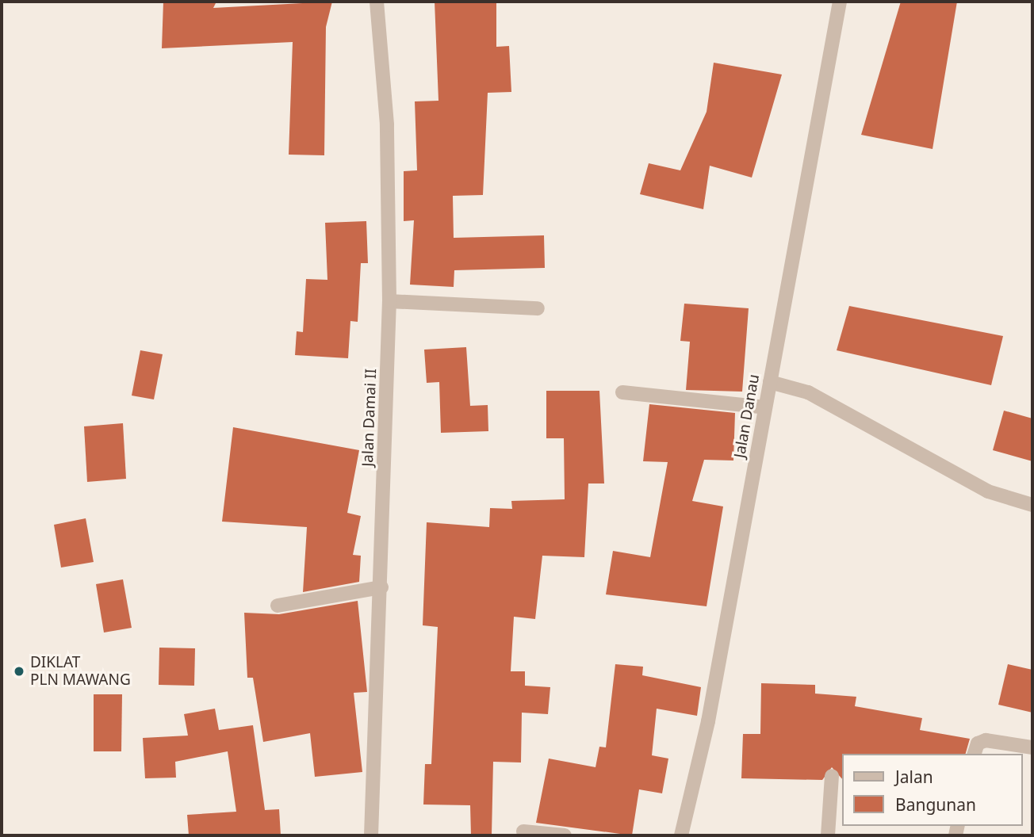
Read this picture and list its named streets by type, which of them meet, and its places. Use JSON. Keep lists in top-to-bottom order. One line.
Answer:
{"streets":{"street":["Jalan Danau","Jalan Damai II"]},"places":["DIKLAT PLN MAWANG"],"legend":["Jalan","Bangunan"]}
